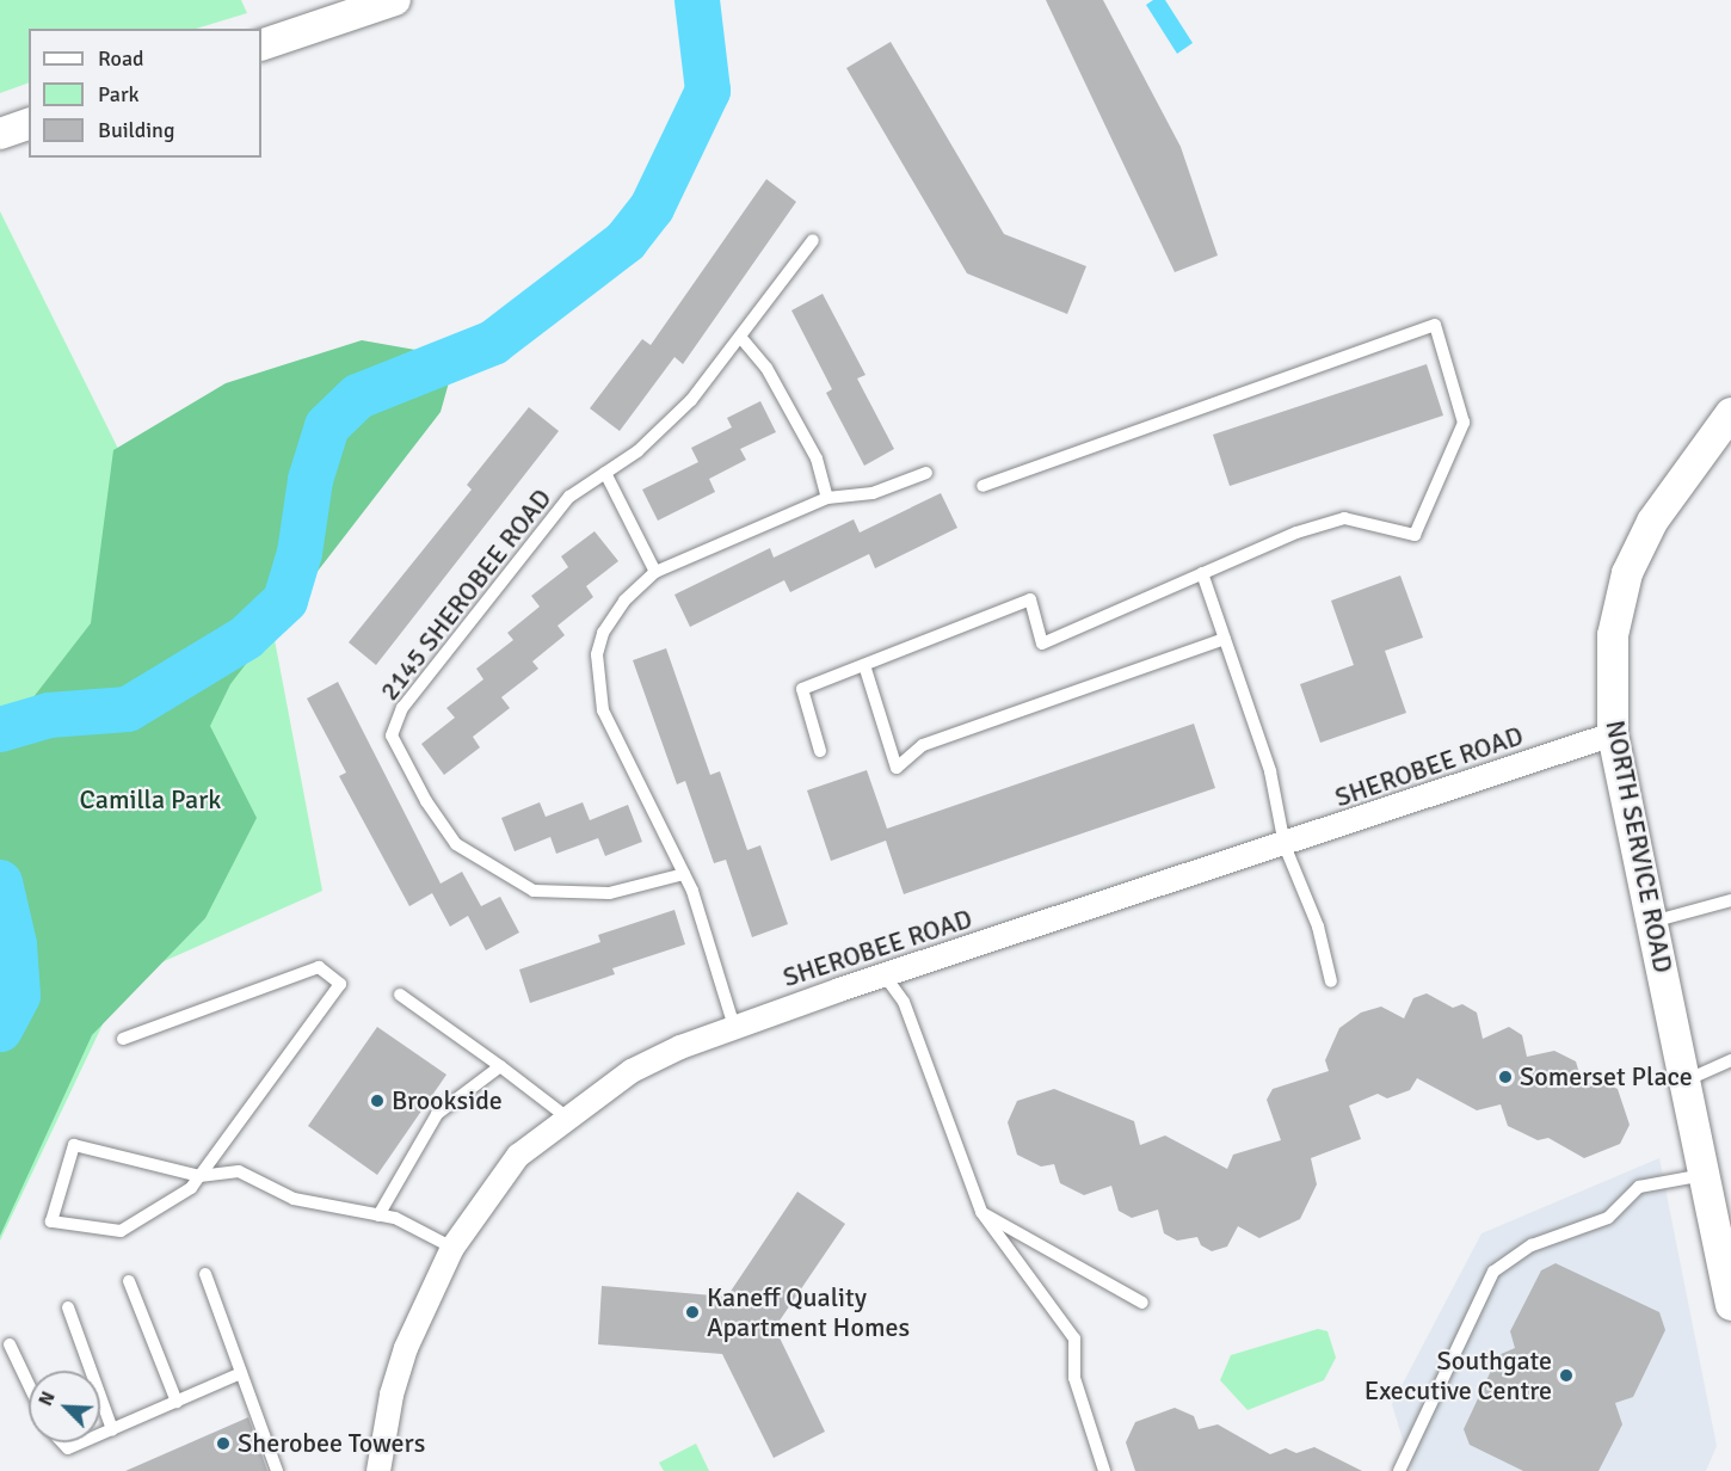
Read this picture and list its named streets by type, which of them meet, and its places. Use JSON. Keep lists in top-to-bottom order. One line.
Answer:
{"streets":{"street":["SHEROBEE ROAD","NORTH SERVICE ROAD"],"lane":["2145 SHEROBEE ROAD"]},"crossings":[["SHEROBEE ROAD","NORTH SERVICE ROAD"]],"parks":["Camilla Park"],"places":["Somerset Place","Brookside","Kaneff Quality Apartment Homes","Southgate Executive Centre","Sherobee Towers"],"legend":["Road","Park","Building"],"north":"top left"}
